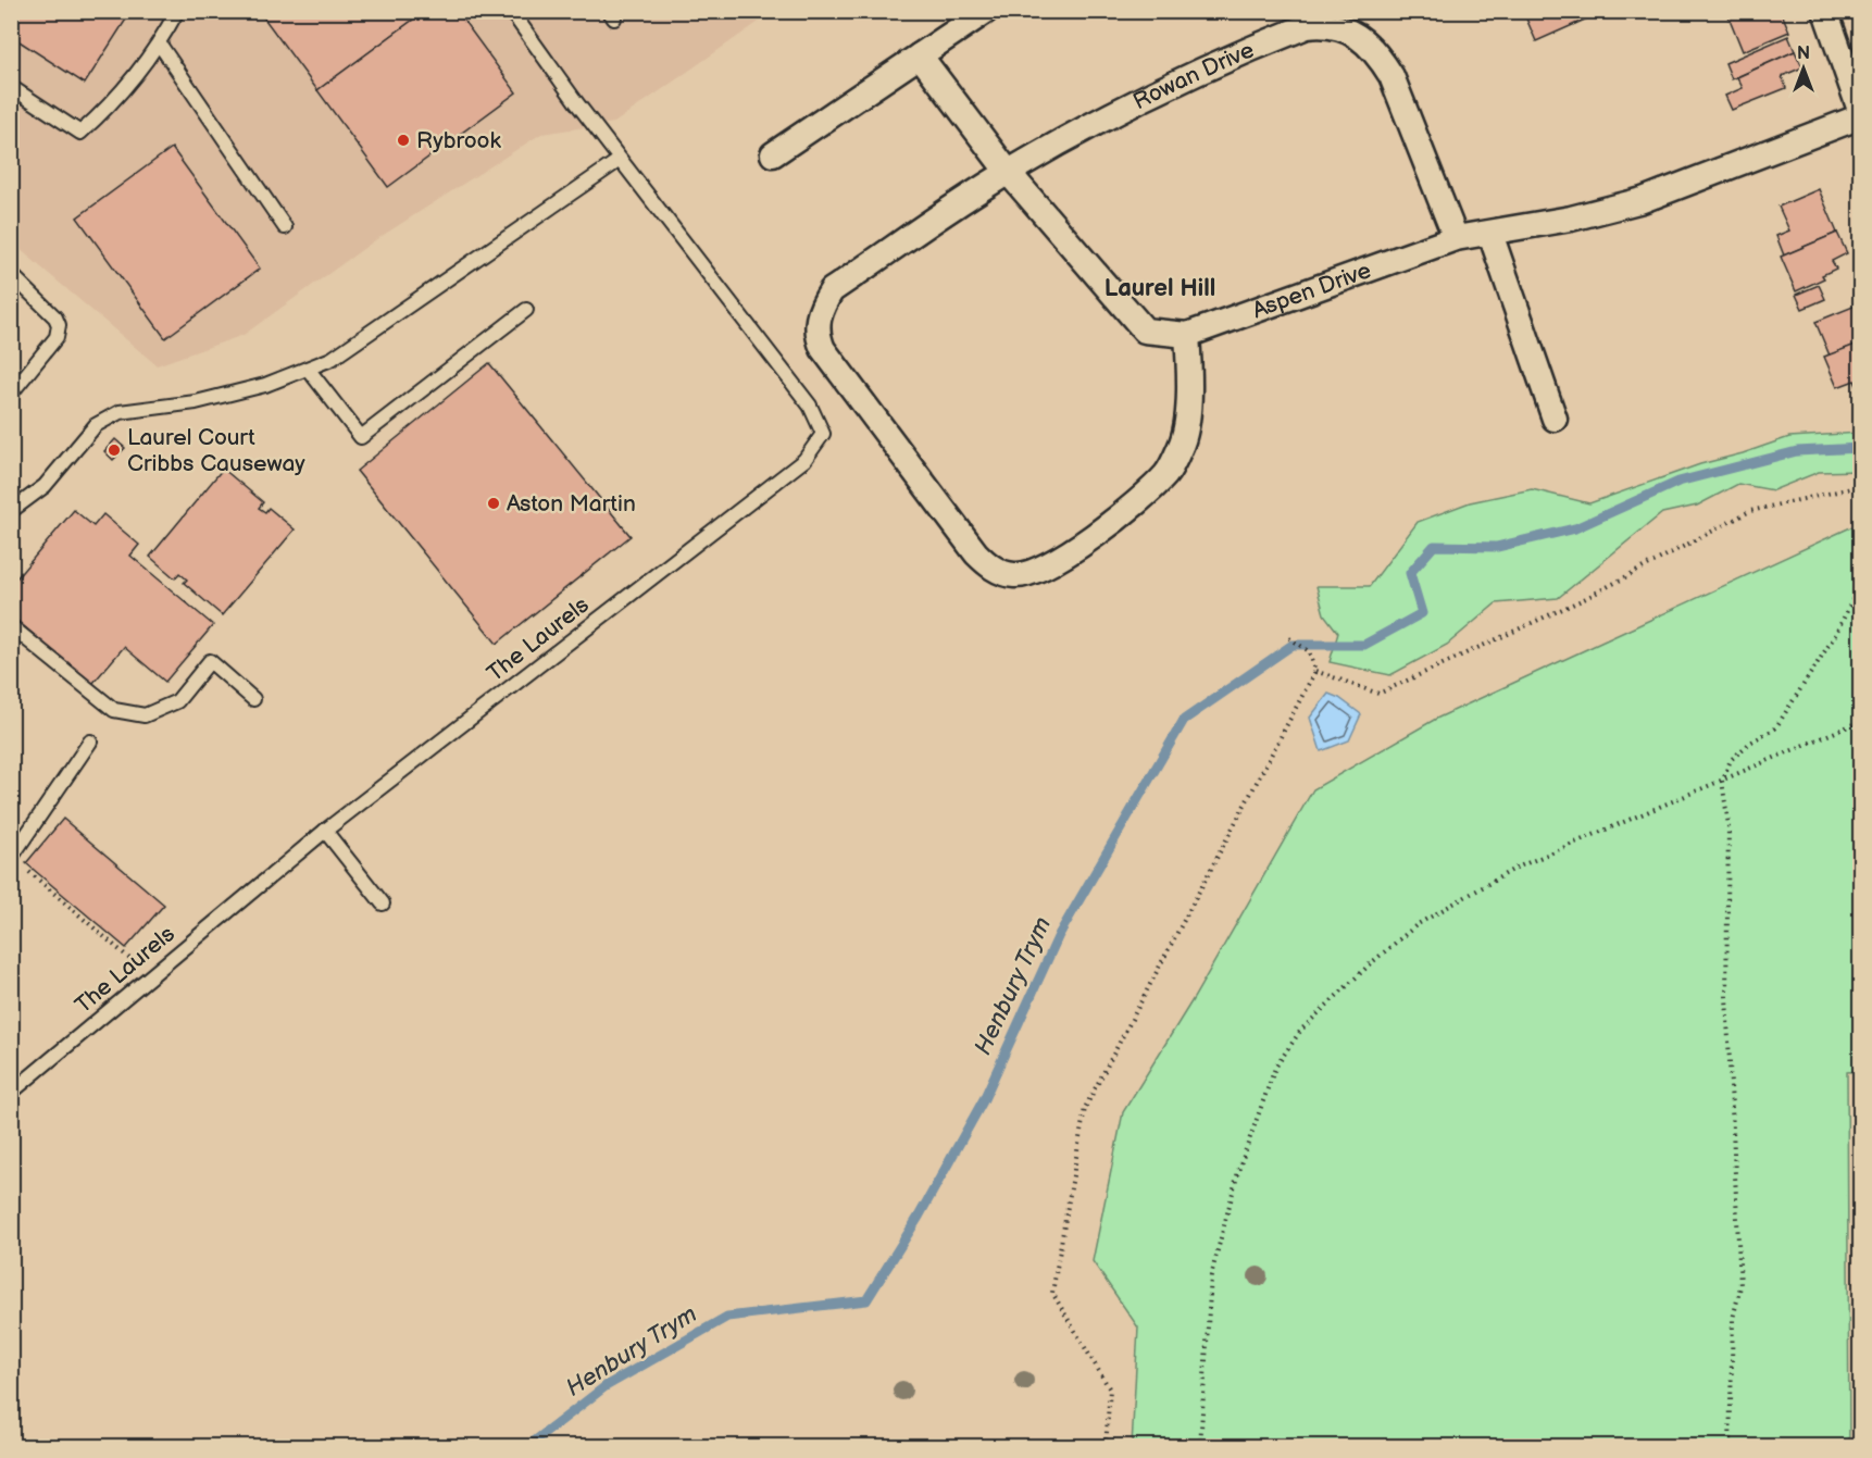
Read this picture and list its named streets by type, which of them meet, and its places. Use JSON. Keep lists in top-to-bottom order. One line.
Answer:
{"streets":{"street":["Rowan Drive","Aspen Drive"],"lane":["The Laurels"]},"crossings":[["Rowan Drive","Aspen Drive"]],"districts":["Laurel Hill"],"water":["Henbury Trym"],"places":["Rybrook","Laurel Court Cribbs Causeway","Aston Martin"],"north":"top"}
